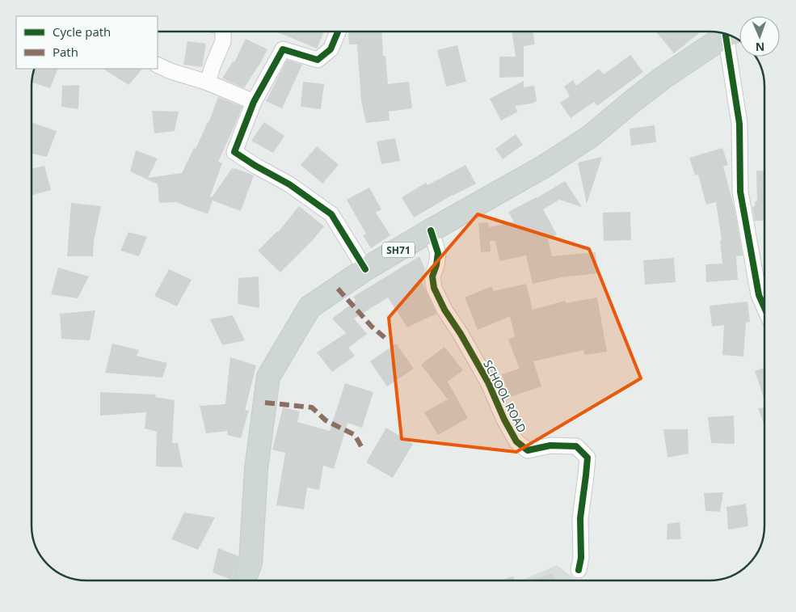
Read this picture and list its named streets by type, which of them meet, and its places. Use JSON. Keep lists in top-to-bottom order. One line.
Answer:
{"streets":{"main road":["SH71"],"street":["SCHOOL ROAD"]},"crossings":[["SH71","SCHOOL ROAD"]],"legend":["Cycle path","Path"],"north":"bottom"}
